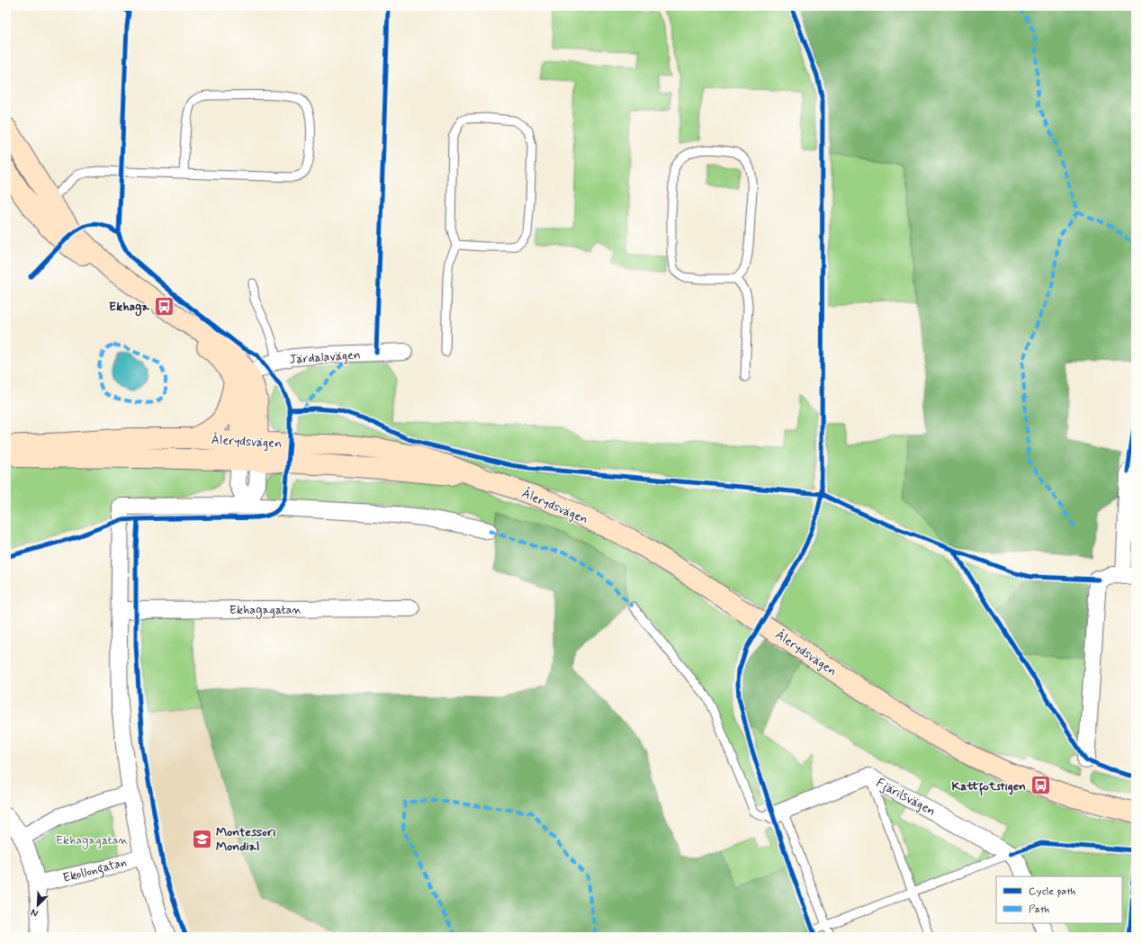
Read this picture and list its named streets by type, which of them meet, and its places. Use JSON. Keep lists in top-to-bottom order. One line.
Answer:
{"streets":{"main road":["Ålerydsvägen"],"street":["Järdalavägen","Ekhagagatan","Fjärilsvägen","Ekollongatan"]},"parks":["Ekhagagatan"],"places":{"bus stop":["Ekhaga","Kattfotstigen"],"school or university":["Montessori Mondial"]},"legend":["Cycle path","Path"],"north":"bottom left"}
